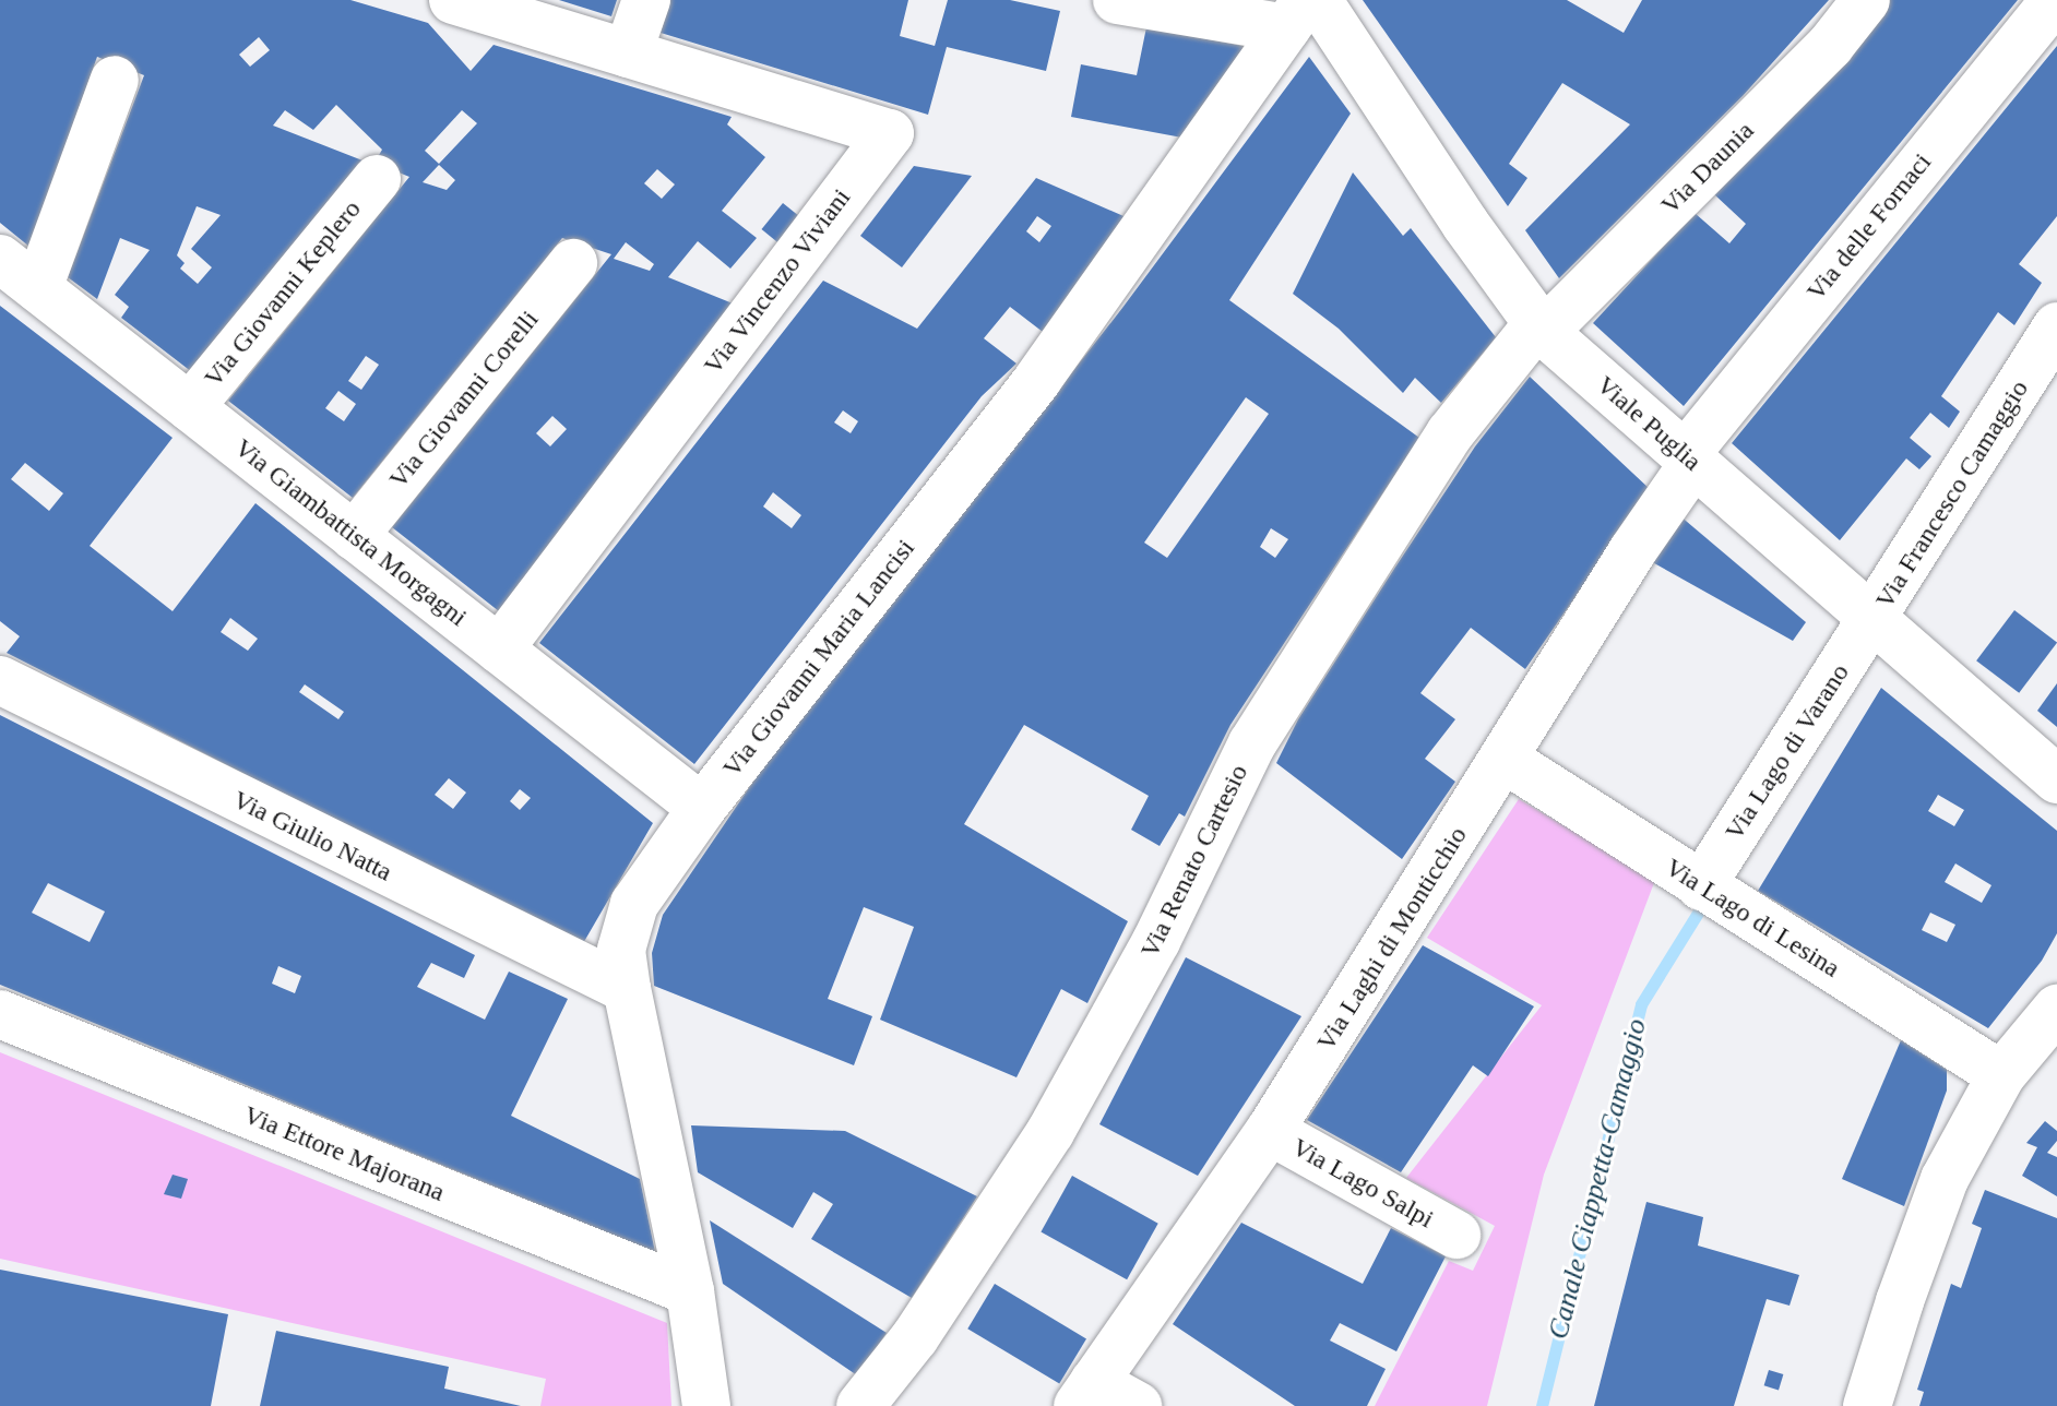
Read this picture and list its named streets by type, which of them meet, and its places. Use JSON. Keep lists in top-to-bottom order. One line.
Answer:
{"streets":{"street":["Via Daunia","Via delle Fornaci","Via Vincenzo Viviani","Via Giovanni Keplero","Via Giovanni Corelli","Viale Puglia","Via Francesco Camaggio","Via Giambattista Morgagni","Via Giovanni Maria Lancisi","Via Lago di Varano","Via Giulio Natta","Via Renato Cartesio","Via Lago di Lesina","Via Laghi di Monticchio","Via Ettore Majorana","Via Lago Salpi"]},"crossings":[["Via Daunia","Viale Puglia"],["Via Daunia","Via Renato Cartesio"],["Via delle Fornaci","Viale Puglia"],["Via delle Fornaci","Via Laghi di Monticchio"],["Via Vincenzo Viviani","Via Giambattista Morgagni"],["Via Giovanni Keplero","Via Giambattista Morgagni"],["Via Giovanni Corelli","Via Giambattista Morgagni"],["Viale Puglia","Via Francesco Camaggio"],["Viale Puglia","Via Giovanni Maria Lancisi"],["Viale Puglia","Via Lago di Varano"],["Viale Puglia","Via Renato Cartesio"],["Viale Puglia","Via Laghi di Monticchio"],["Via Francesco Camaggio","Via Lago di Varano"],["Via Giambattista Morgagni","Via Giovanni Maria Lancisi"],["Via Giovanni Maria Lancisi","Via Giulio Natta"],["Via Giovanni Maria Lancisi","Via Ettore Majorana"],["Via Lago di Varano","Via Lago di Lesina"],["Via Lago di Lesina","Via Laghi di Monticchio"],["Via Laghi di Monticchio","Via Lago Salpi"]],"water":["Canale Ciappetta-Camaggio"]}
